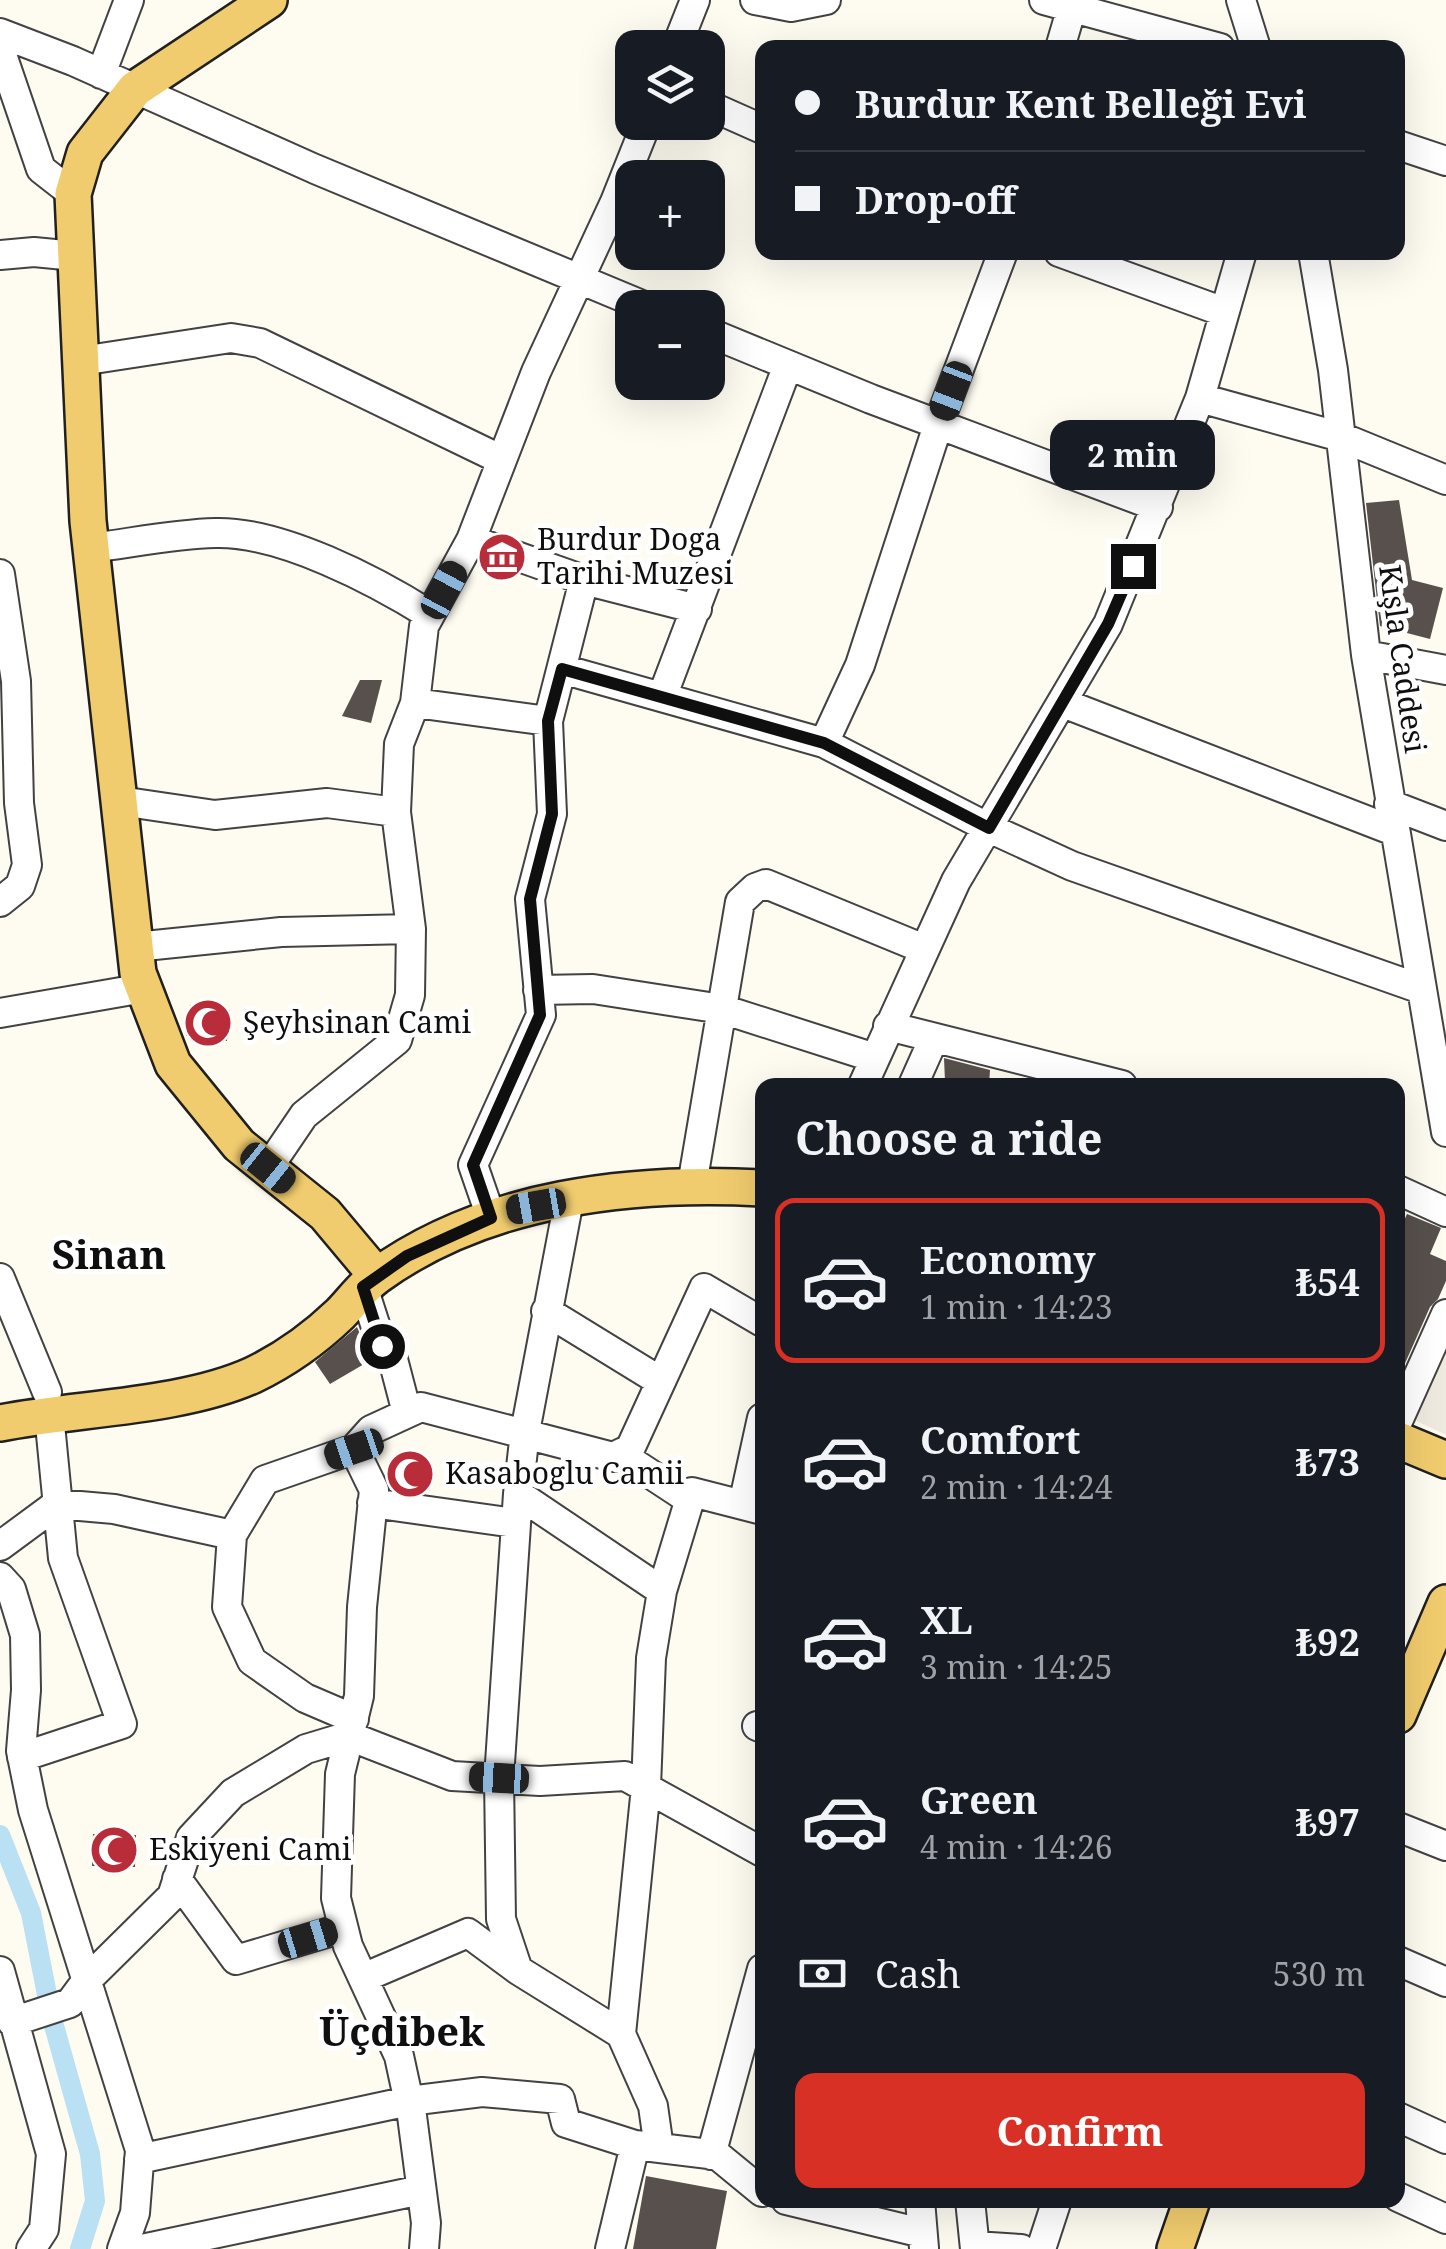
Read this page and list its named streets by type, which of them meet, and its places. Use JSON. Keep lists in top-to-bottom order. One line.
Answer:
{"streets":{"street":["Kışla Caddesi"]},"districts":["Sinan","Üçdibek"],"places":{"museum":["Burdur Doga Tarihi Muzesi"],"mosque":["Şeyhsinan Cami","Kasaboglu Camii","Eskiyeni Cami"]},"page":{"map_buttons":["+","−"],"banner":["Burdur Kent Belleği Evi","Drop-off"],"bubble":"2 min","heading":"Choose a ride","list":[{"name":"Economy","note":"1 min · 14:23","value":"₺54"},{"name":"Comfort","note":"2 min · 14:24","value":"₺73"},{"name":"XL","note":"3 min · 14:25","value":"₺92"},{"name":"Green","note":"4 min · 14:26","value":"₺97"}],"pay":["Cash","530 m"],"buttons":"Confirm"}}
